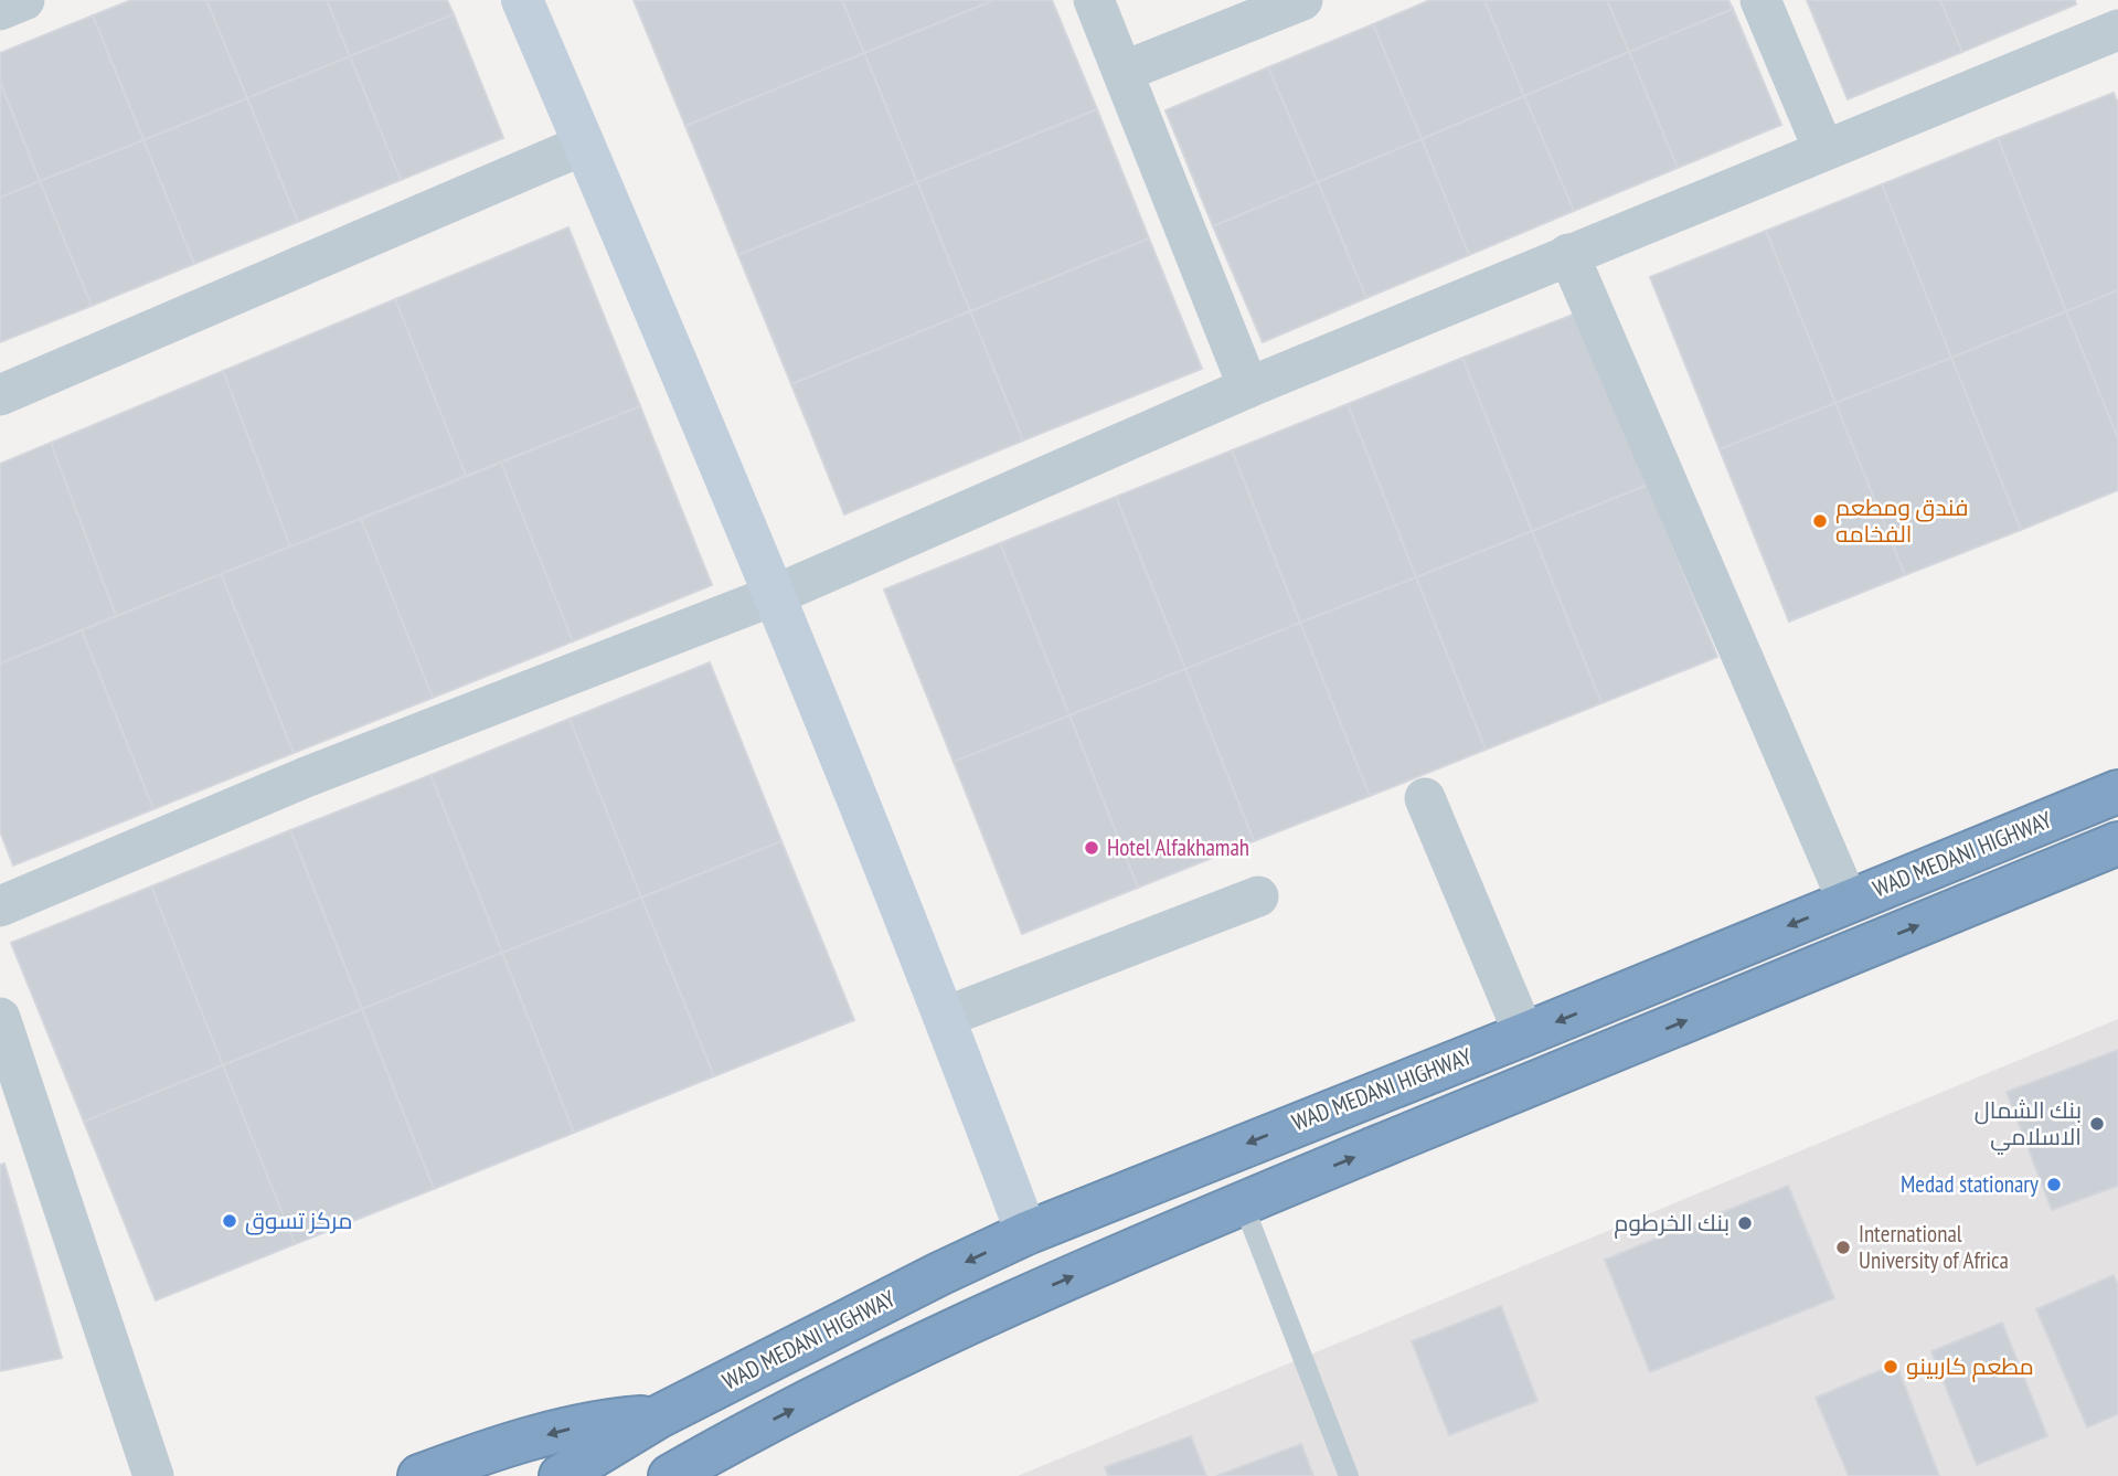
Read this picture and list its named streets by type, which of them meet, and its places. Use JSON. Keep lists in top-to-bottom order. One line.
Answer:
{"streets":{"highway":["WAD MEDANI HIGHWAY"]},"places":["فندق ومطعم الفخامه","Hotel Alfakhamah","بنك الشمال الاسلامي","Medad stationary","مركز تسوق","بنك الخرطوم","International University of Africa","مطعم كاربينو"]}
